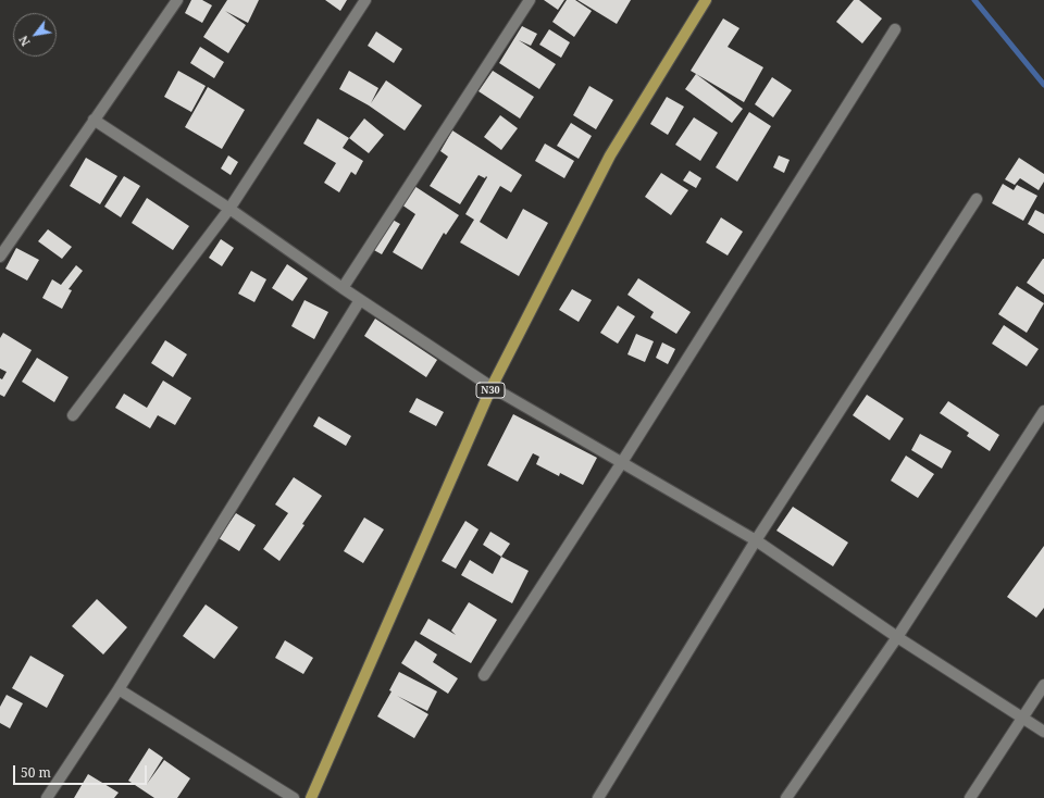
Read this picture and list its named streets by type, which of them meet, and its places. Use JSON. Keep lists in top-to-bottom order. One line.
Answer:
{"streets":{"main road":["N30"]},"scale_bar":"50 m","north":"bottom left"}
